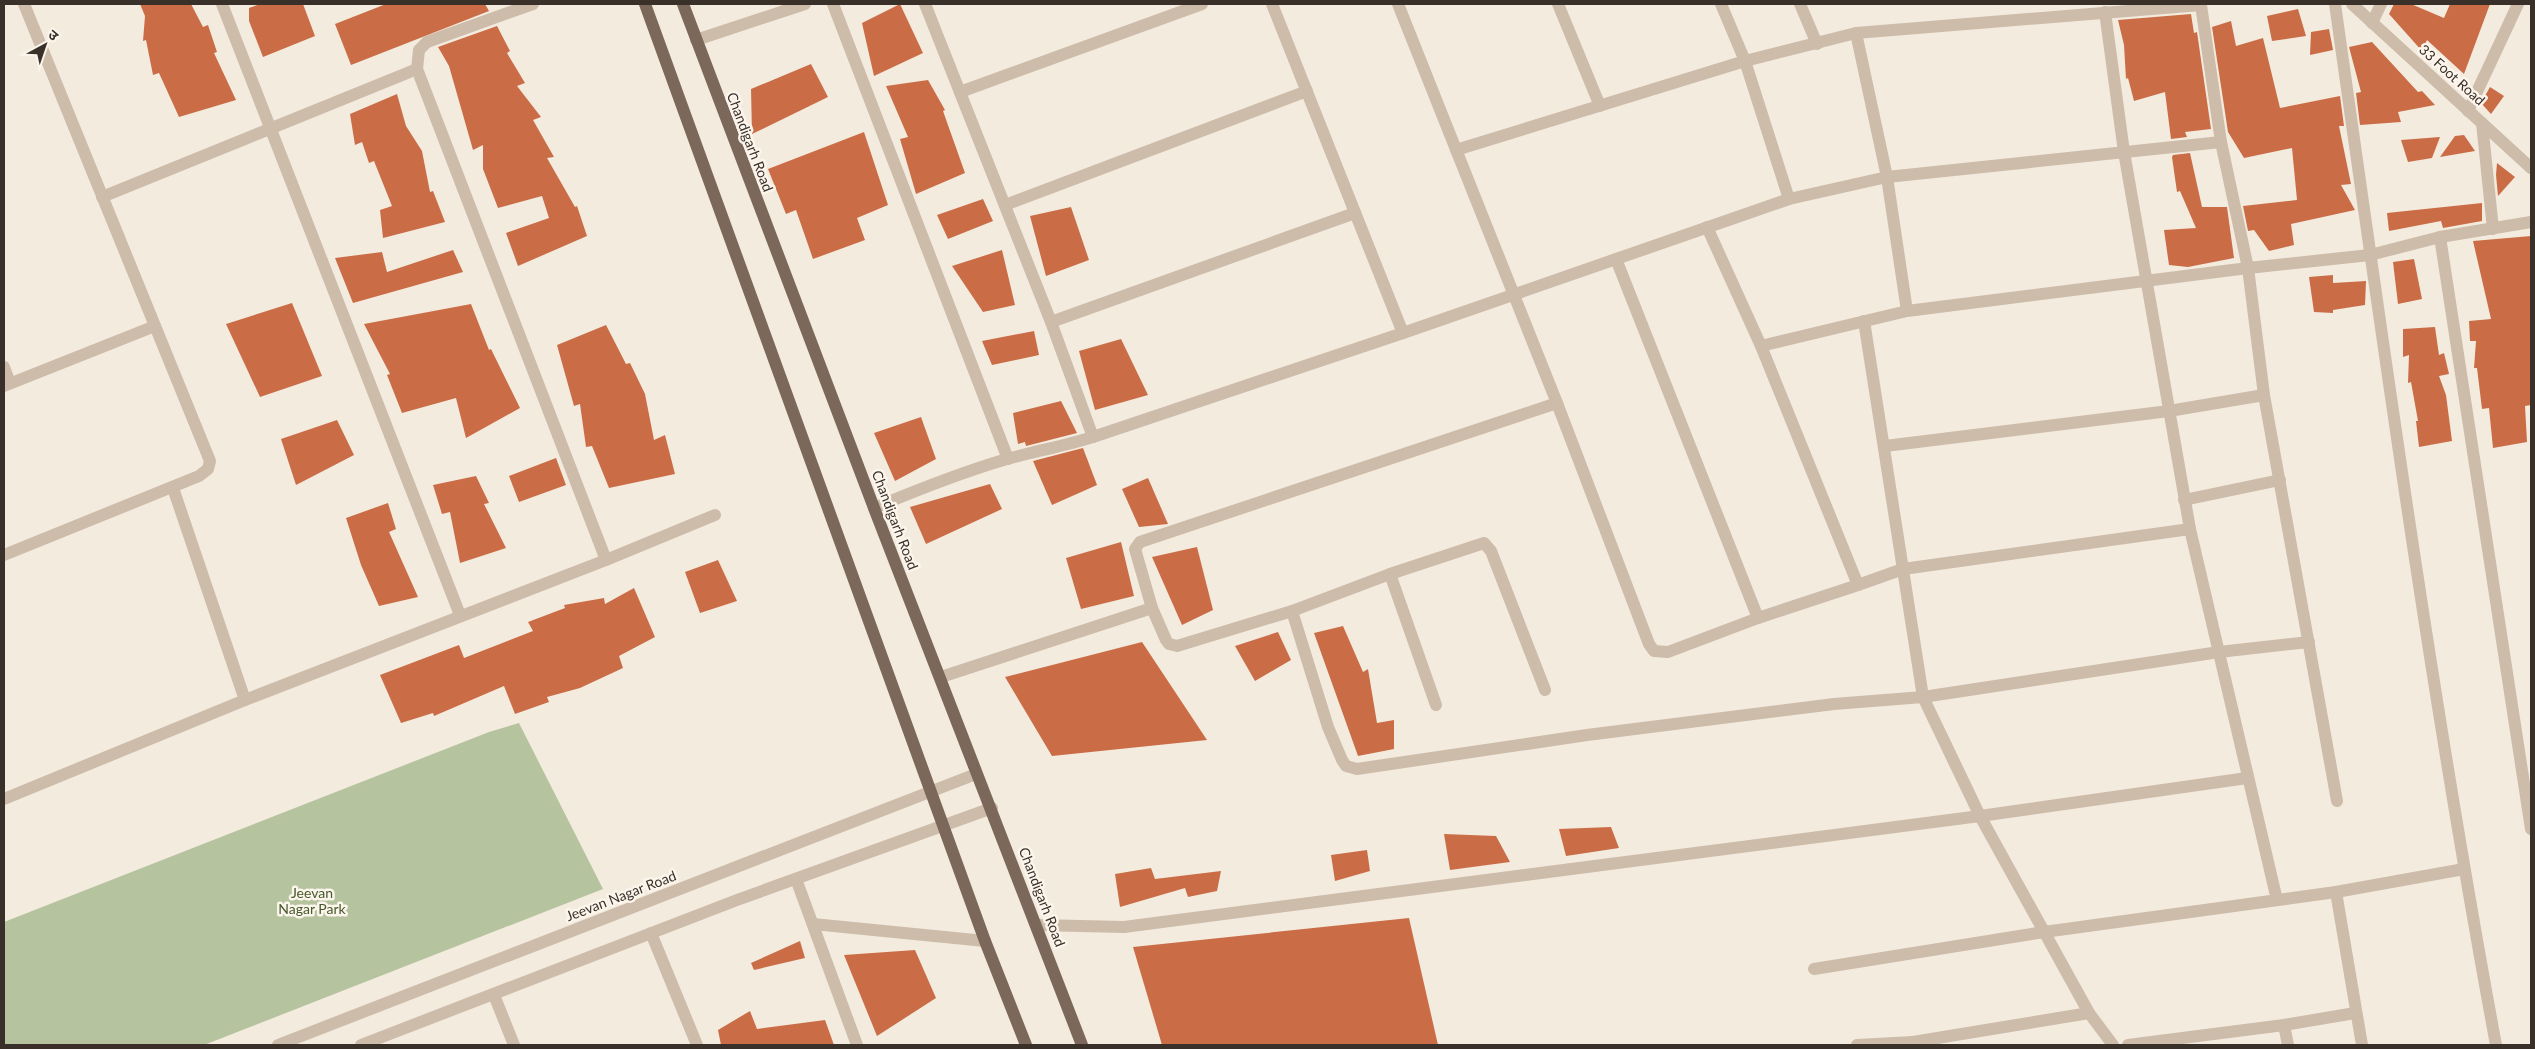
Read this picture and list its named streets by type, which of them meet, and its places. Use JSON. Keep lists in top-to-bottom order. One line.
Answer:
{"streets":{"main road":["Chandigarh Road"],"street":["33 Foot Road","Jeevan Nagar Road"]},"crossings":[["Chandigarh Road","Jeevan Nagar Road"]],"parks":["Jeevan Nagar Park"],"north":"top right"}
